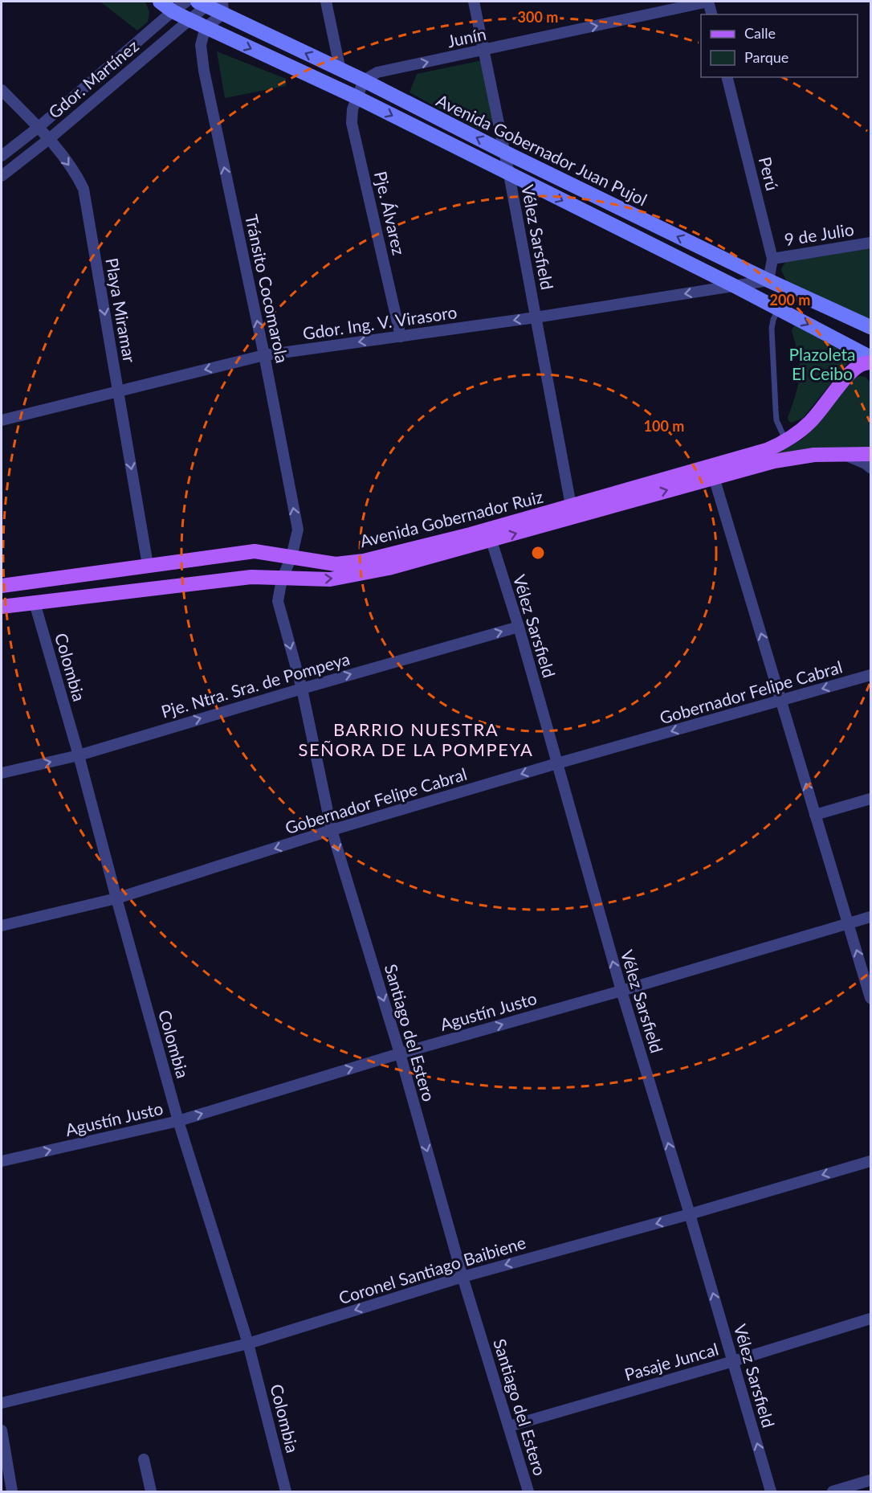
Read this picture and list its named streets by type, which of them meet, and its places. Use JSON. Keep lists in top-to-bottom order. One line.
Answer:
{"streets":{"main road":["Avenida Gobernador Juan Pujol","Avenida Gobernador Ruiz"],"street":["Junín","Gdor. Martínez","Perú","Pje. Álvarez","9 de Julio","Vélez Sarsfield","Tránsito Cocomarola","Playa Miramar","Gdor. Ing. V. Virasoro","Colombia","Pje. Ntra. Sra. de Pompeya","Gobernador Felipe Cabral","Agustín Justo","Santiago del Estero","Coronel Santiago Baibiene","Pasaje Juncal"]},"crossings":[["Junín","Avenida Gobernador Juan Pujol"],["Gdor. Martínez","Avenida Gobernador Juan Pujol"],["Gdor. Martínez","Playa Miramar"],["Avenida Gobernador Juan Pujol","Perú"],["Avenida Gobernador Juan Pujol","Vélez Sarsfield"],["Avenida Gobernador Juan Pujol","Gdor. Ing. V. Virasoro"],["Perú","9 de Julio"],["Perú","Gdor. Ing. V. Virasoro"],["Pje. Álvarez","Gdor. Ing. V. Virasoro"],["Vélez Sarsfield","Gdor. Ing. V. Virasoro"],["Vélez Sarsfield","Avenida Gobernador Ruiz"],["Vélez Sarsfield","Pje. Ntra. Sra. de Pompeya"],["Vélez Sarsfield","Gobernador Felipe Cabral"],["Vélez Sarsfield","Agustín Justo"],["Vélez Sarsfield","Coronel Santiago Baibiene"],["Vélez Sarsfield","Pasaje Juncal"],["Tránsito Cocomarola","Gdor. Ing. V. Virasoro"],["Tránsito Cocomarola","Avenida Gobernador Ruiz"],["Tránsito Cocomarola","Santiago del Estero"],["Playa Miramar","Gdor. Ing. V. Virasoro"],["Playa Miramar","Avenida Gobernador Ruiz"],["Avenida Gobernador Ruiz","Colombia"],["Avenida Gobernador Ruiz","Santiago del Estero"],["Colombia","Pje. Ntra. Sra. de Pompeya"],["Colombia","Gobernador Felipe Cabral"],["Colombia","Agustín Justo"],["Colombia","Coronel Santiago Baibiene"],["Pje. Ntra. Sra. de Pompeya","Santiago del Estero"],["Gobernador Felipe Cabral","Santiago del Estero"],["Agustín Justo","Santiago del Estero"],["Santiago del Estero","Coronel Santiago Baibiene"],["Santiago del Estero","Pasaje Juncal"]],"one_way":["Junín","Vélez Sarsfield","Tránsito Cocomarola","Playa Miramar","Gdor. Ing. V. Virasoro","Pje. Ntra. Sra. de Pompeya","Gobernador Felipe Cabral","Agustín Justo","Santiago del Estero","Coronel Santiago Baibiene"],"districts":["BARRIO NUESTRA SEÑORA DE LA POMPEYA"],"parks":["Plazoleta El Ceibo"],"legend":["Calle","Parque"],"rings":["300 m","200 m","100 m"]}
